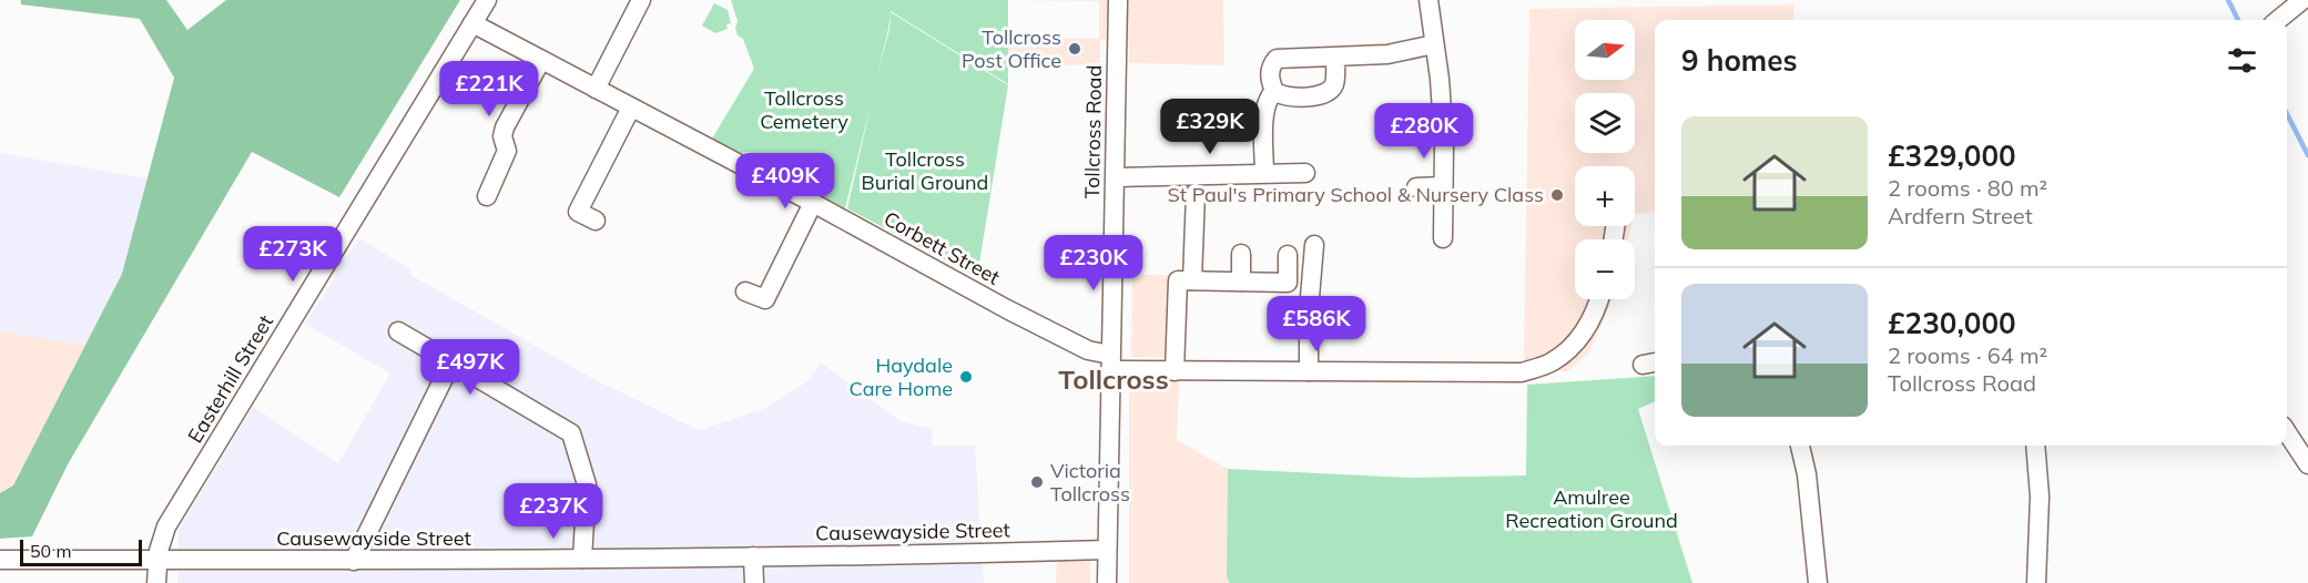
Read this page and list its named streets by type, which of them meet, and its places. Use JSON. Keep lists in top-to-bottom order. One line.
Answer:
{"streets":{"street":["Tollcross Road","Corbett Street","Easterhill Street","Causewayside Street"]},"crossings":[["Tollcross Road","Corbett Street"],["Tollcross Road","Causewayside Street"],["Corbett Street","Easterhill Street"],["Easterhill Street","Causewayside Street"]],"districts":["Tollcross"],"parks":["Tollcross Cemetery","Tollcross Burial Ground","Amulree Recreation Ground"],"places":["Tollcross Post Office","St Paul's Primary School & Nursery Class","Haydale Care Home","Victoria Tollcross"],"scale_bar":"50 m","north":"right","page":{"map_buttons":["+","−"],"heading":"9 homes","price":["£221K","£329K","£280K","£409K","£273K","£230K","£586K","£497K","£237K"],"list":[{"name":"£329,000","note":"2 rooms · 80 m² · Ardfern Street"},{"name":"£230,000","note":"2 rooms · 64 m² · Tollcross Road"}],"scale":"50 m"}}
